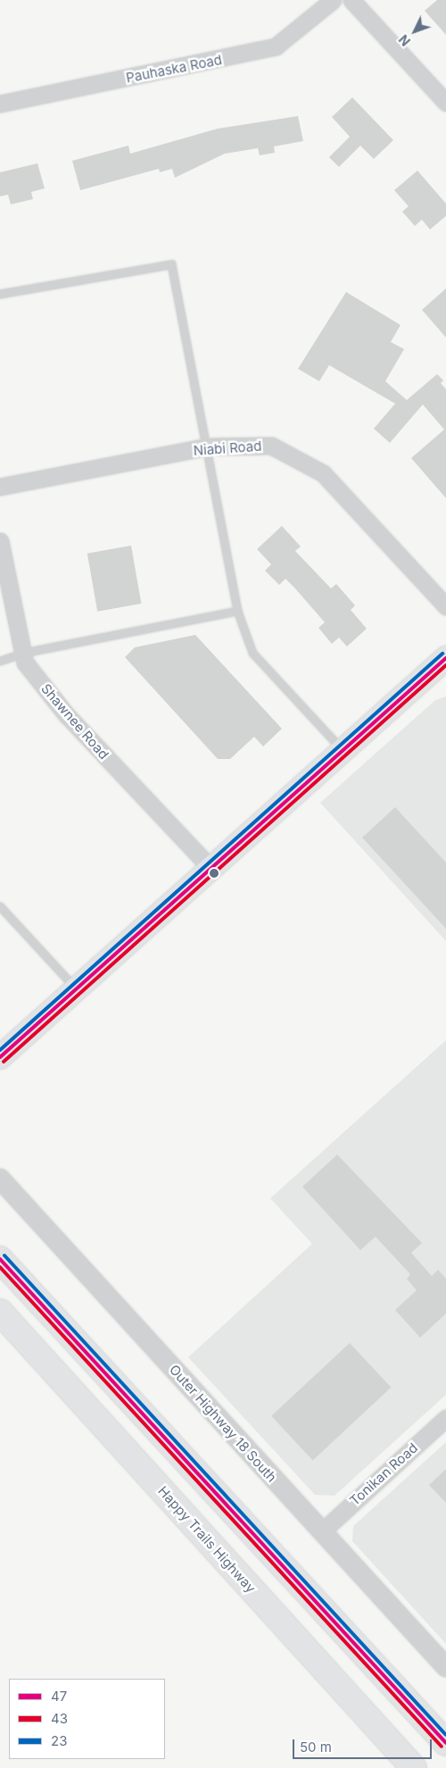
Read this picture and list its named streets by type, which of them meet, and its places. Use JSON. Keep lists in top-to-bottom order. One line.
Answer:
{"streets":{"main road":["Happy Trails Highway"],"street":["Pauhaska Road","Niabi Road","Shawnee Road","Outer Highway 18 South","Tonikan Road"]},"crossings":[["Outer Highway 18 South","Tonikan Road"]],"lines":["transit line 23","transit line 47","transit line 43"],"legend":["47","43","23"],"scale_bar":"50 m","north":"bottom left"}
